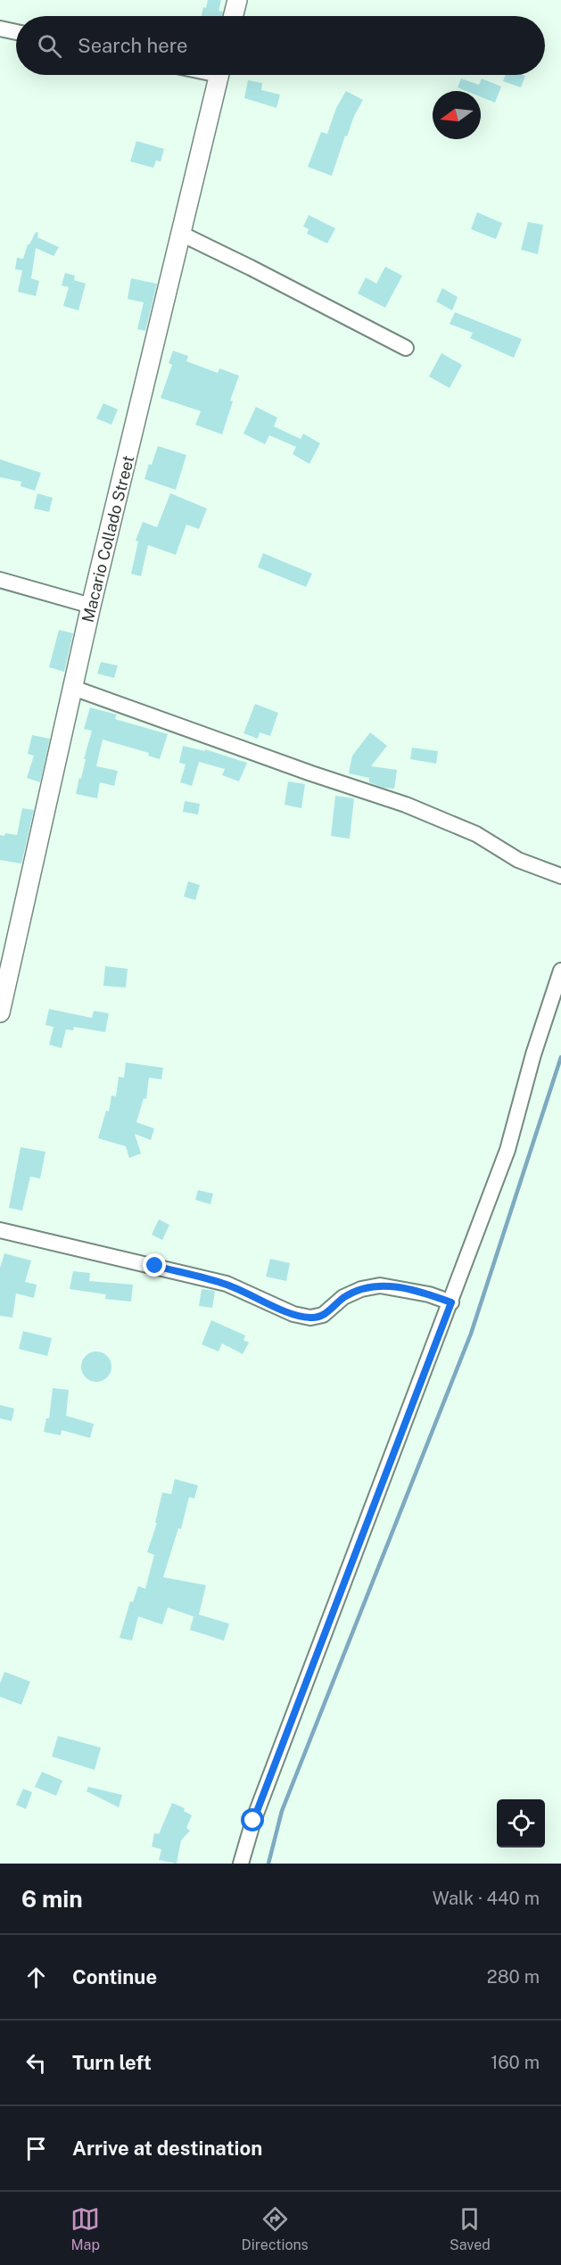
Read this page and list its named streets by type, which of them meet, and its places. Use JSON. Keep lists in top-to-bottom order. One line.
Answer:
{"streets":{"street":["Macario Collado Street"]},"north":"left","page":{"search":"Search here","heading":["6 min","Walk · 440 m"],"list":[["Continue","280 m"],["Turn left","160 m"],"Arrive at destination"],"nav":["Map","Directions","Saved"]}}
